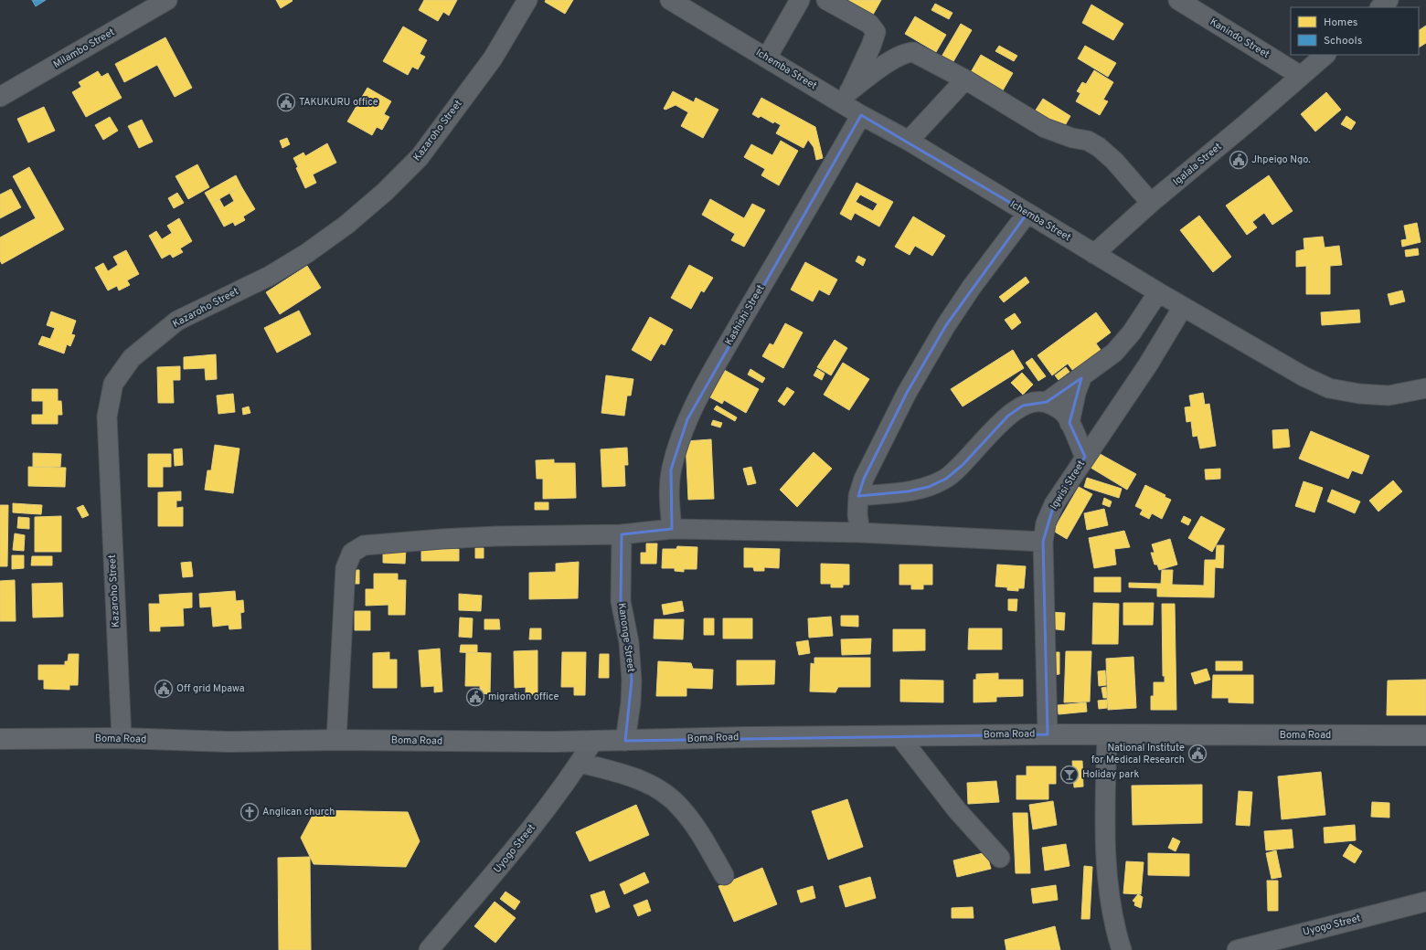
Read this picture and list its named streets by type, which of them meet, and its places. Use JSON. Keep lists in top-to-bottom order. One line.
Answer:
{"streets":{"main road":["Boma Road"],"street":["Kanindo Street","Milambo Street","Ichemba Street","Kazaroho Street","Igalala Street","Kashishi Street","Igwisi Street","Kanonge Street","Uyogo Street"]},"crossings":[["Kanindo Street","Igalala Street"],["Ichemba Street","Igalala Street"],["Ichemba Street","Kashishi Street"],["Ichemba Street","Igwisi Street"],["Kazaroho Street","Boma Road"],["Igwisi Street","Boma Road"],["Kanonge Street","Boma Road"],["Boma Road","Uyogo Street"]],"places":{"public building":["TAKUKURU office","Jhpeigo Ngo.","Off grid Mpawa","migration office","National Institute for Medical Research"],"bar":["Holiday park"],"church":["Anglican church"]},"legend":["Homes","Schools"]}
